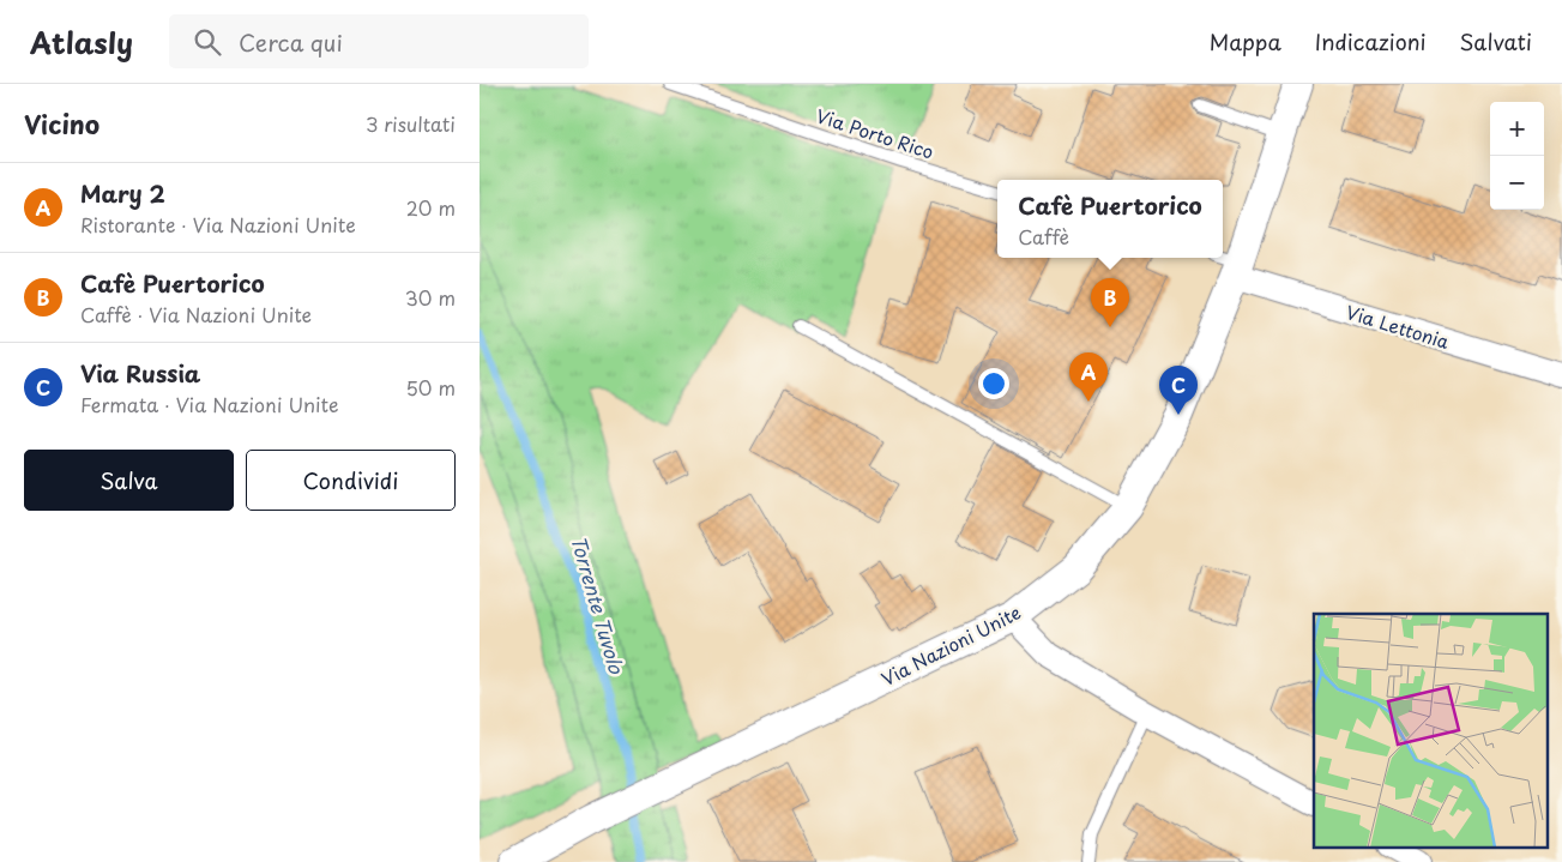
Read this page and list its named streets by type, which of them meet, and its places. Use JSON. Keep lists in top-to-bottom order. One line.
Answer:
{"streets":{"street":["Via Lettonia","Via Nazioni Unite"],"lane":["Via Porto Rico"]},"crossings":[["Via Lettonia","Via Nazioni Unite"]],"water":["Torrente Tuvolo"],"page":{"header":"Atlasly","search":"Cerca qui","nav":["Mappa","Indicazioni","Salvati"],"heading":["Vicino","3 risultati"],"map_buttons":["+","−"],"list":[{"mark":"A","name":"Mary 2","note":"Ristorante · Via Nazioni Unite","value":"20 m"},{"mark":"B","name":"Cafè Puertorico","note":"Caffè · Via Nazioni Unite","value":"30 m"},{"mark":"C","name":"Via Russia","note":"Fermata · Via Nazioni Unite","value":"50 m"}],"popup":["Cafè Puertorico","Caffè"],"pins":["B","A","C"],"buttons":["Salva","Condividi"]}}
